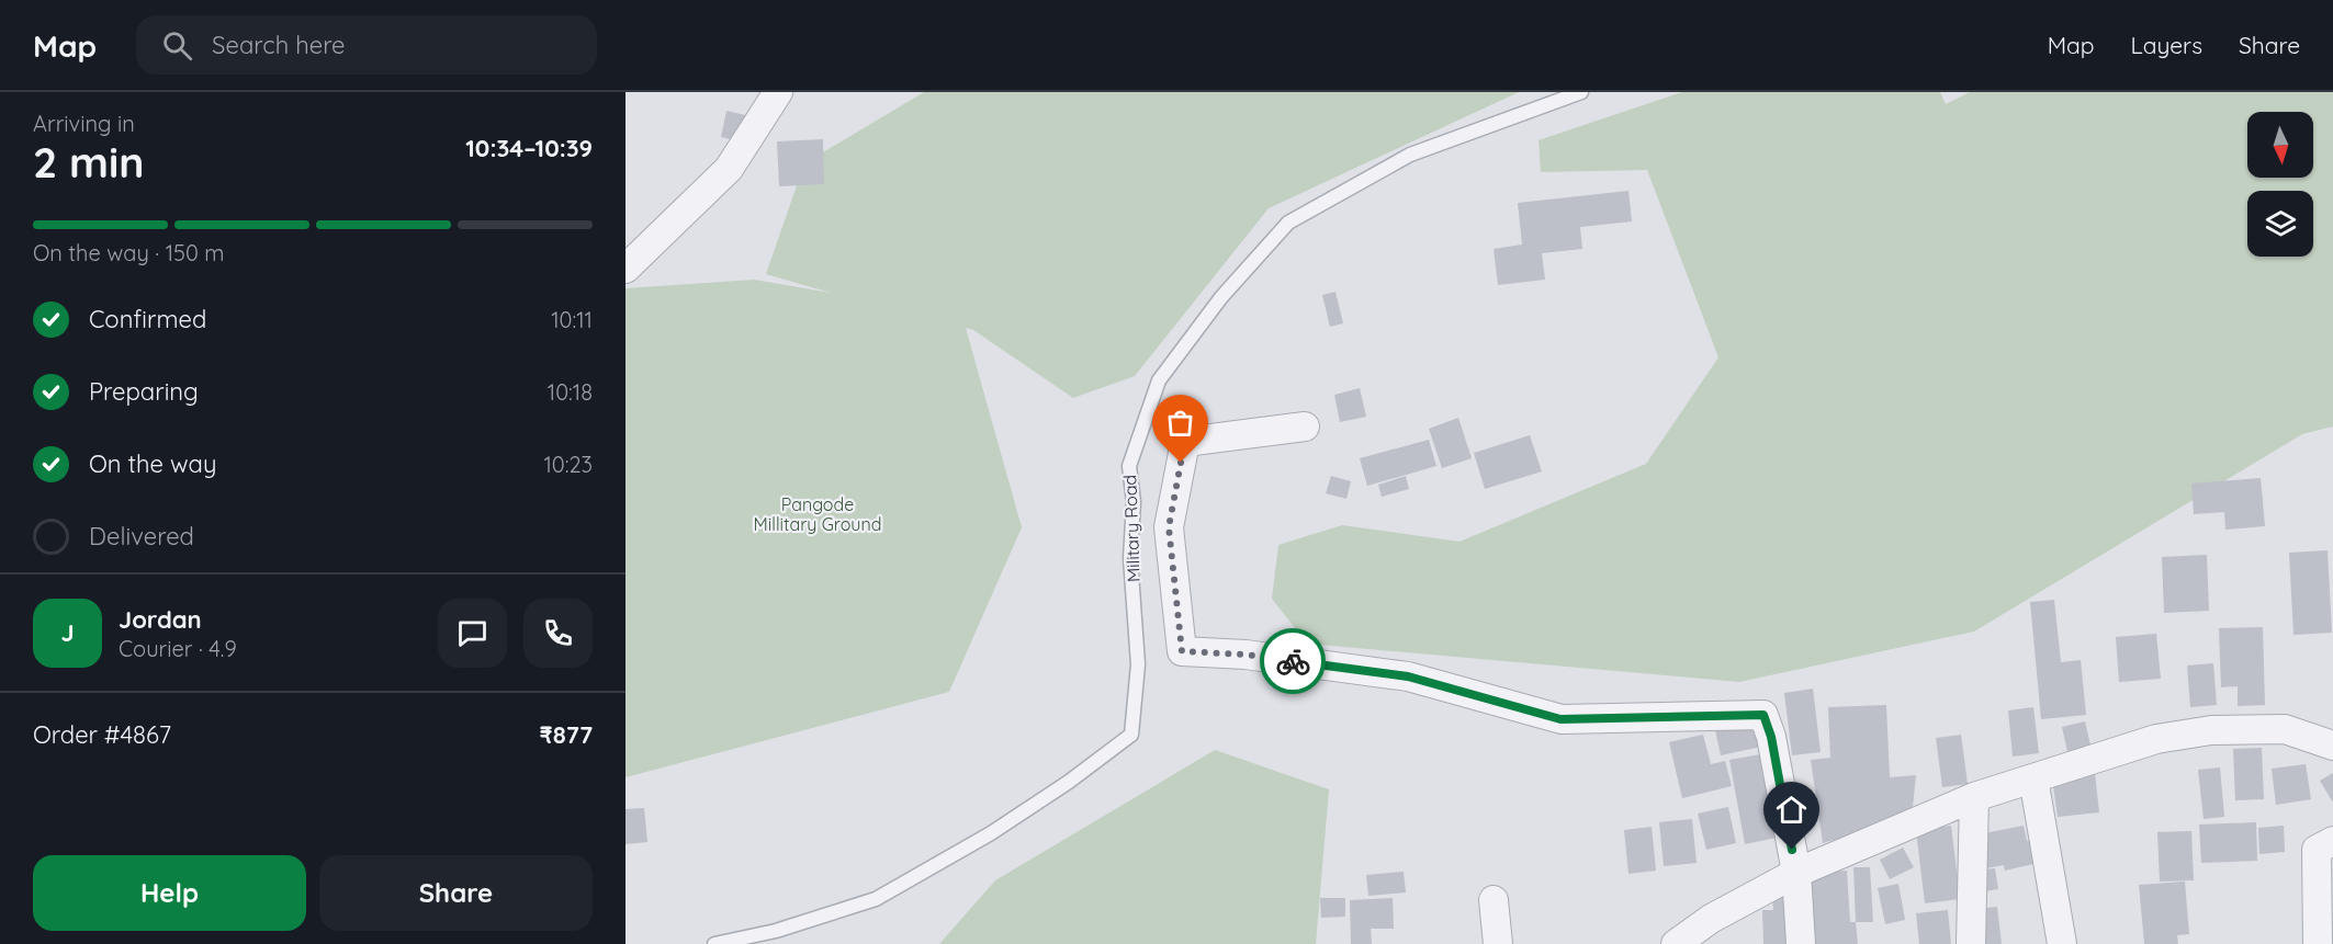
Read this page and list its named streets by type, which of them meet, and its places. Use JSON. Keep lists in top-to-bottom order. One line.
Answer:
{"streets":{"lane":["Military Road"]},"parks":["Pangode Millitary Ground"],"north":"bottom","page":{"header":"Map","search":"Search here","nav":["Map","Layers","Share"],"heading":["2 min","Arriving in","10:34–10:39"],"panel":["Jordan","Courier · 4.9","Order #4867","₹877"],"bar":"On the way · 150 m","list":[["Confirmed","10:11"],["Preparing","10:18"],["On the way","10:23"],"Delivered"],"round":"J","buttons":["Help","Share"]}}
